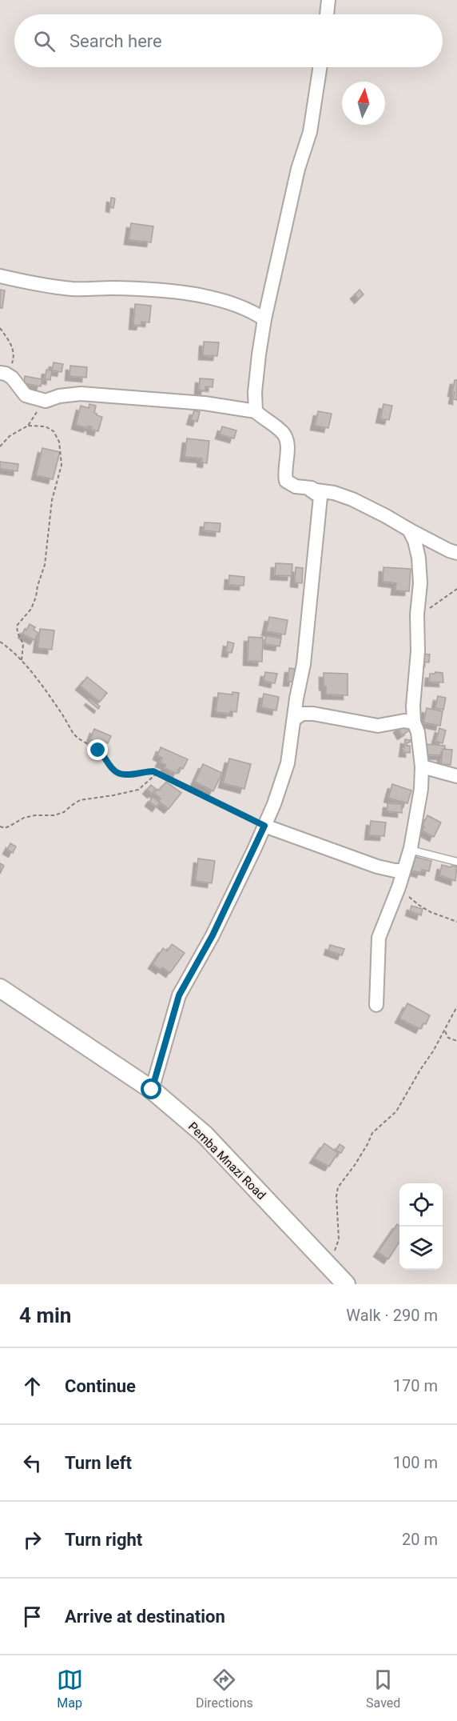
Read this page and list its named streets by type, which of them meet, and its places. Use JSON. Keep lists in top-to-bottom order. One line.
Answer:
{"streets":{"main road":["Pemba Mnazi Road"]},"north":"top","page":{"search":"Search here","heading":["4 min","Walk · 290 m"],"list":[["Continue","170 m"],["Turn left","100 m"],["Turn right","20 m"],"Arrive at destination"],"nav":["Map","Directions","Saved"]}}
